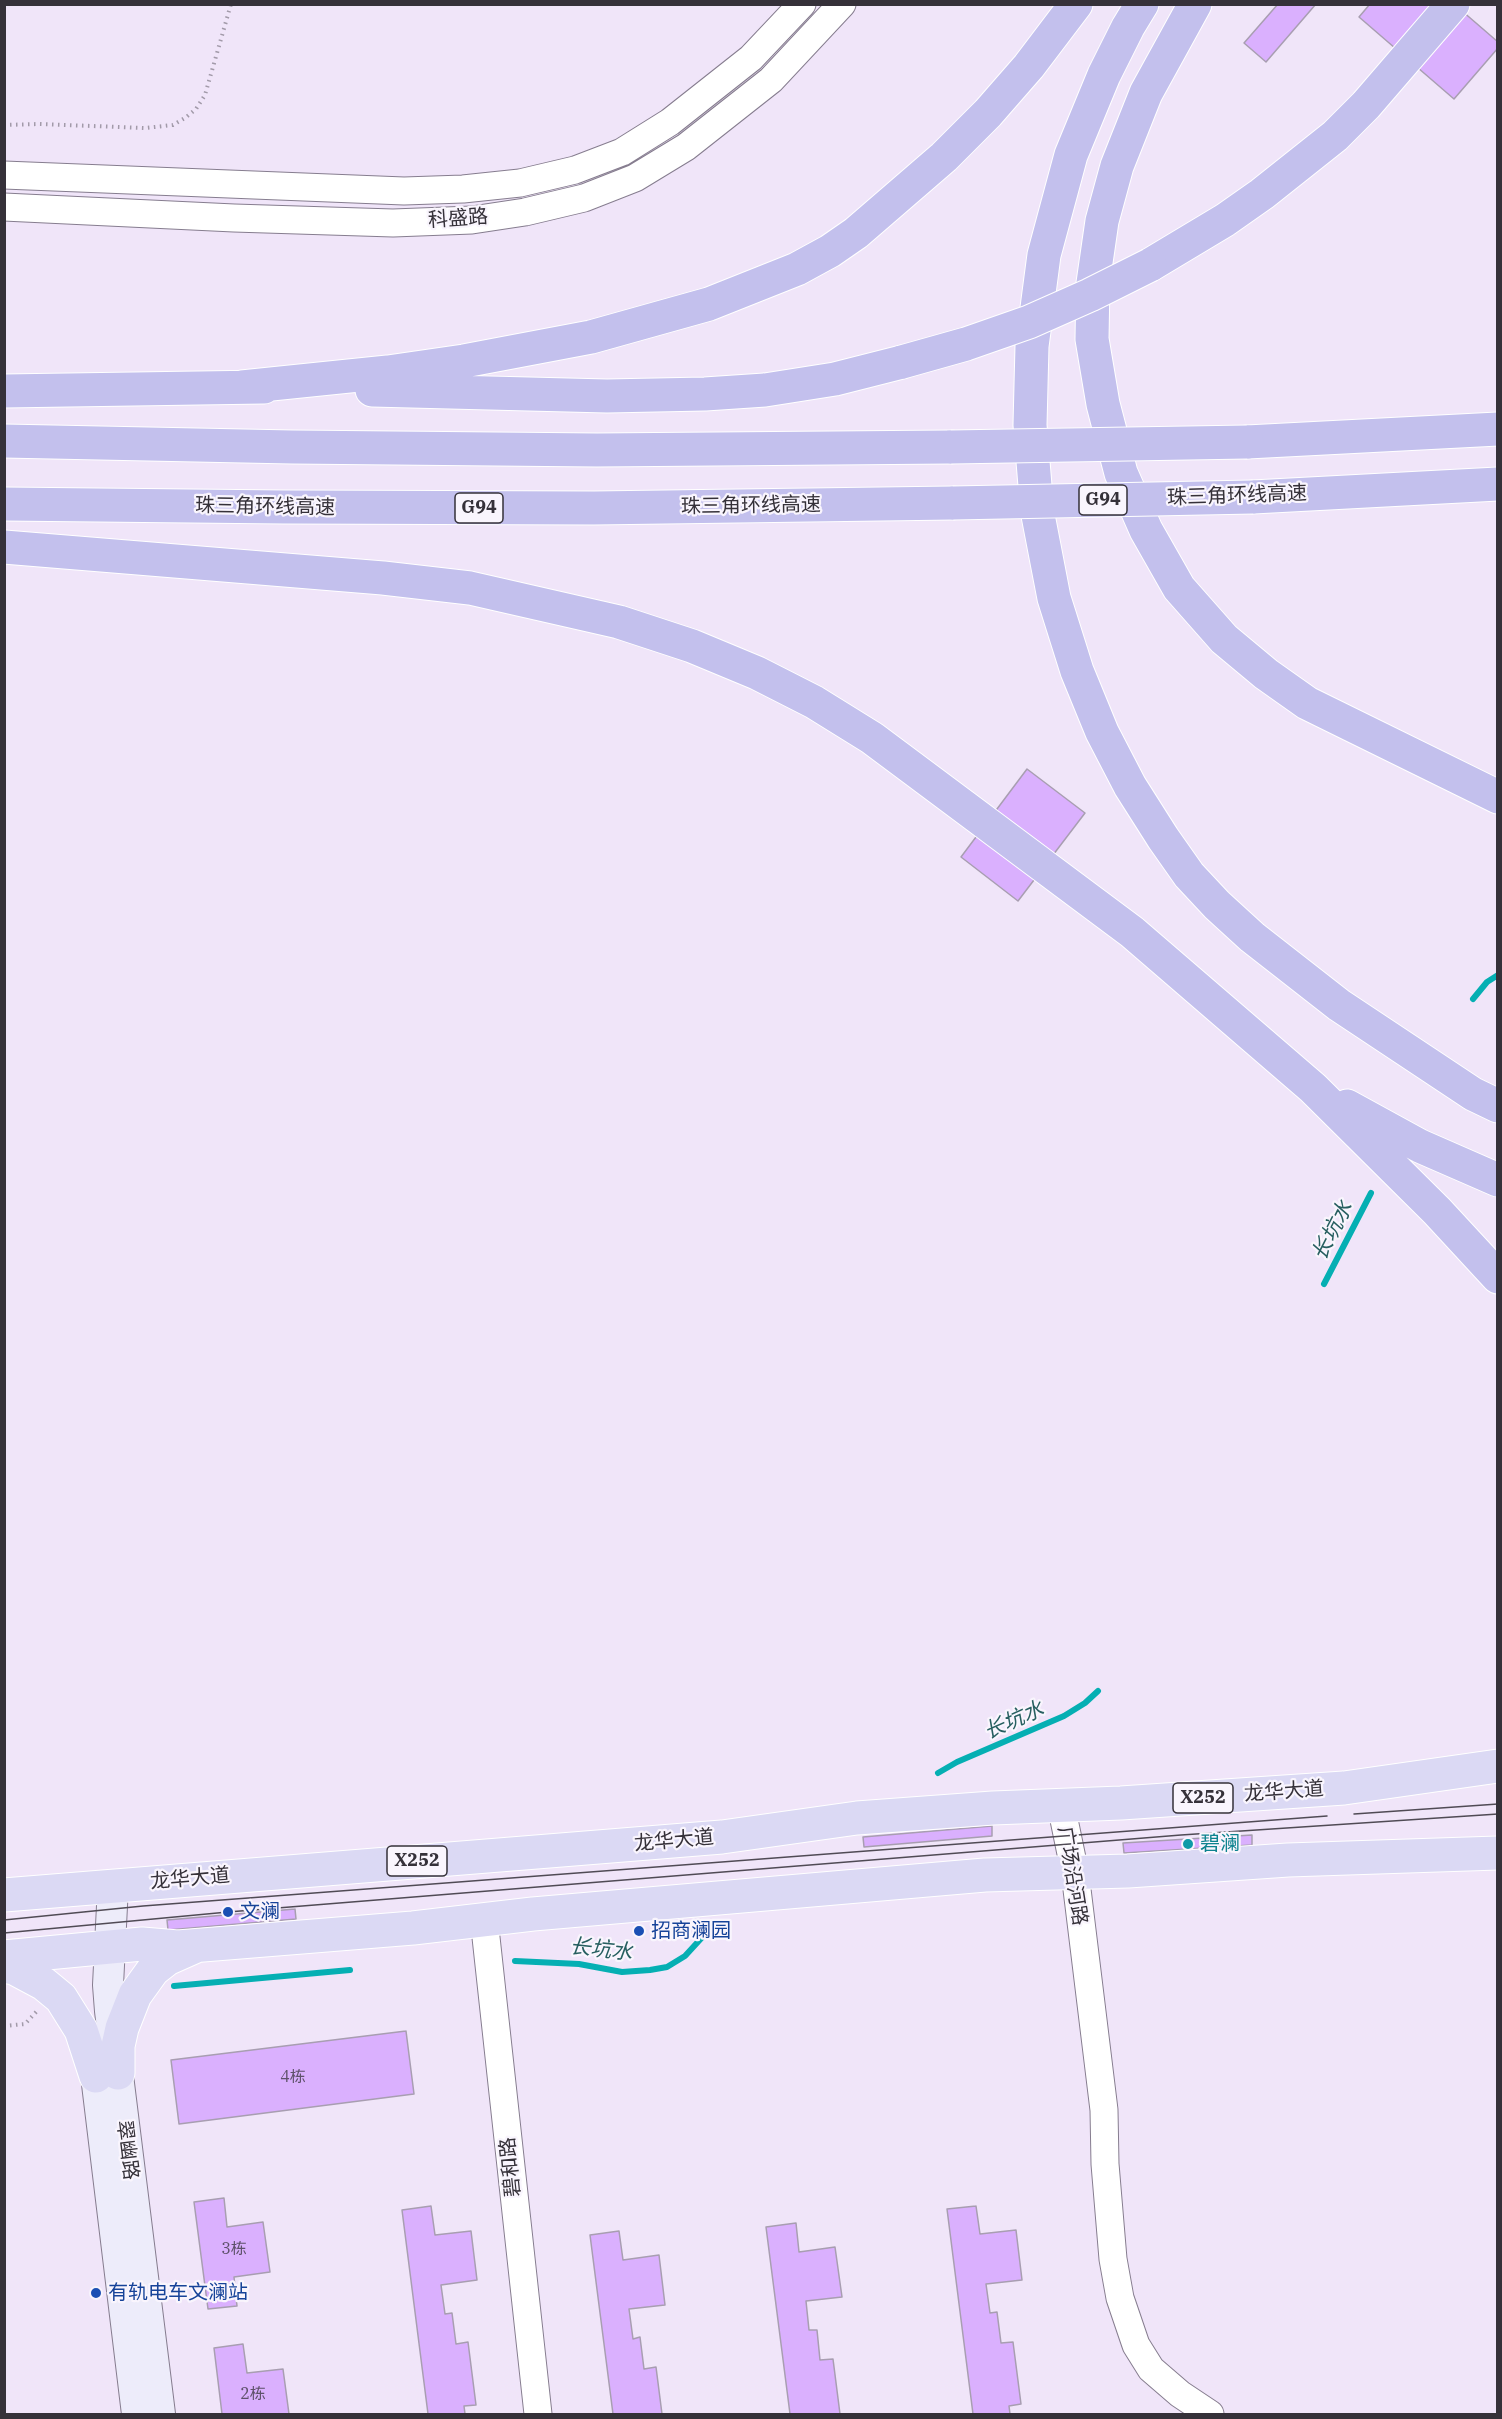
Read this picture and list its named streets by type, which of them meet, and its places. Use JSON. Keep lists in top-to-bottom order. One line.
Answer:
{"streets":{"highway":["珠三角环线高速","G94"],"main road":["龙华大道","X252","翠幽路"],"street":["科盛路","广场沿河路","碧和路"]},"crossings":[["龙华大道","广场沿河路"],["龙华大道","翠幽路"]],"water":["长坑水"],"places":["碧澜","文澜","招商澜园","有轨电车文澜站"],"house_numbers":["4栋","3栋","2栋"]}
